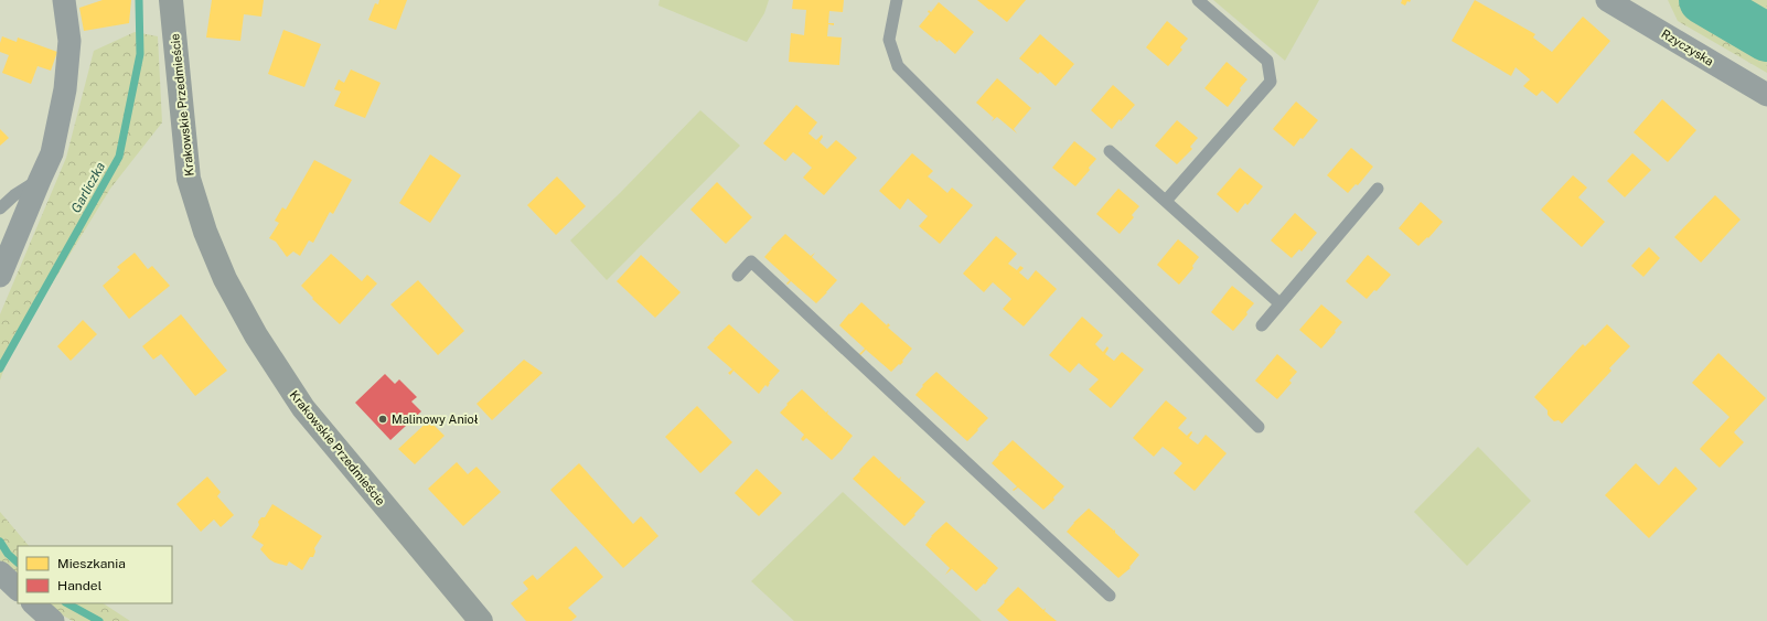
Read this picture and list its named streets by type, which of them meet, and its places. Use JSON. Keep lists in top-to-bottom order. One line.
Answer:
{"streets":{"main road":["Krakowskie Przedmieście"],"street":["Rzyczyska"]},"water":["Garliczka"],"places":["Malinowy Anioł"],"legend":["Mieszkania","Handel"]}
